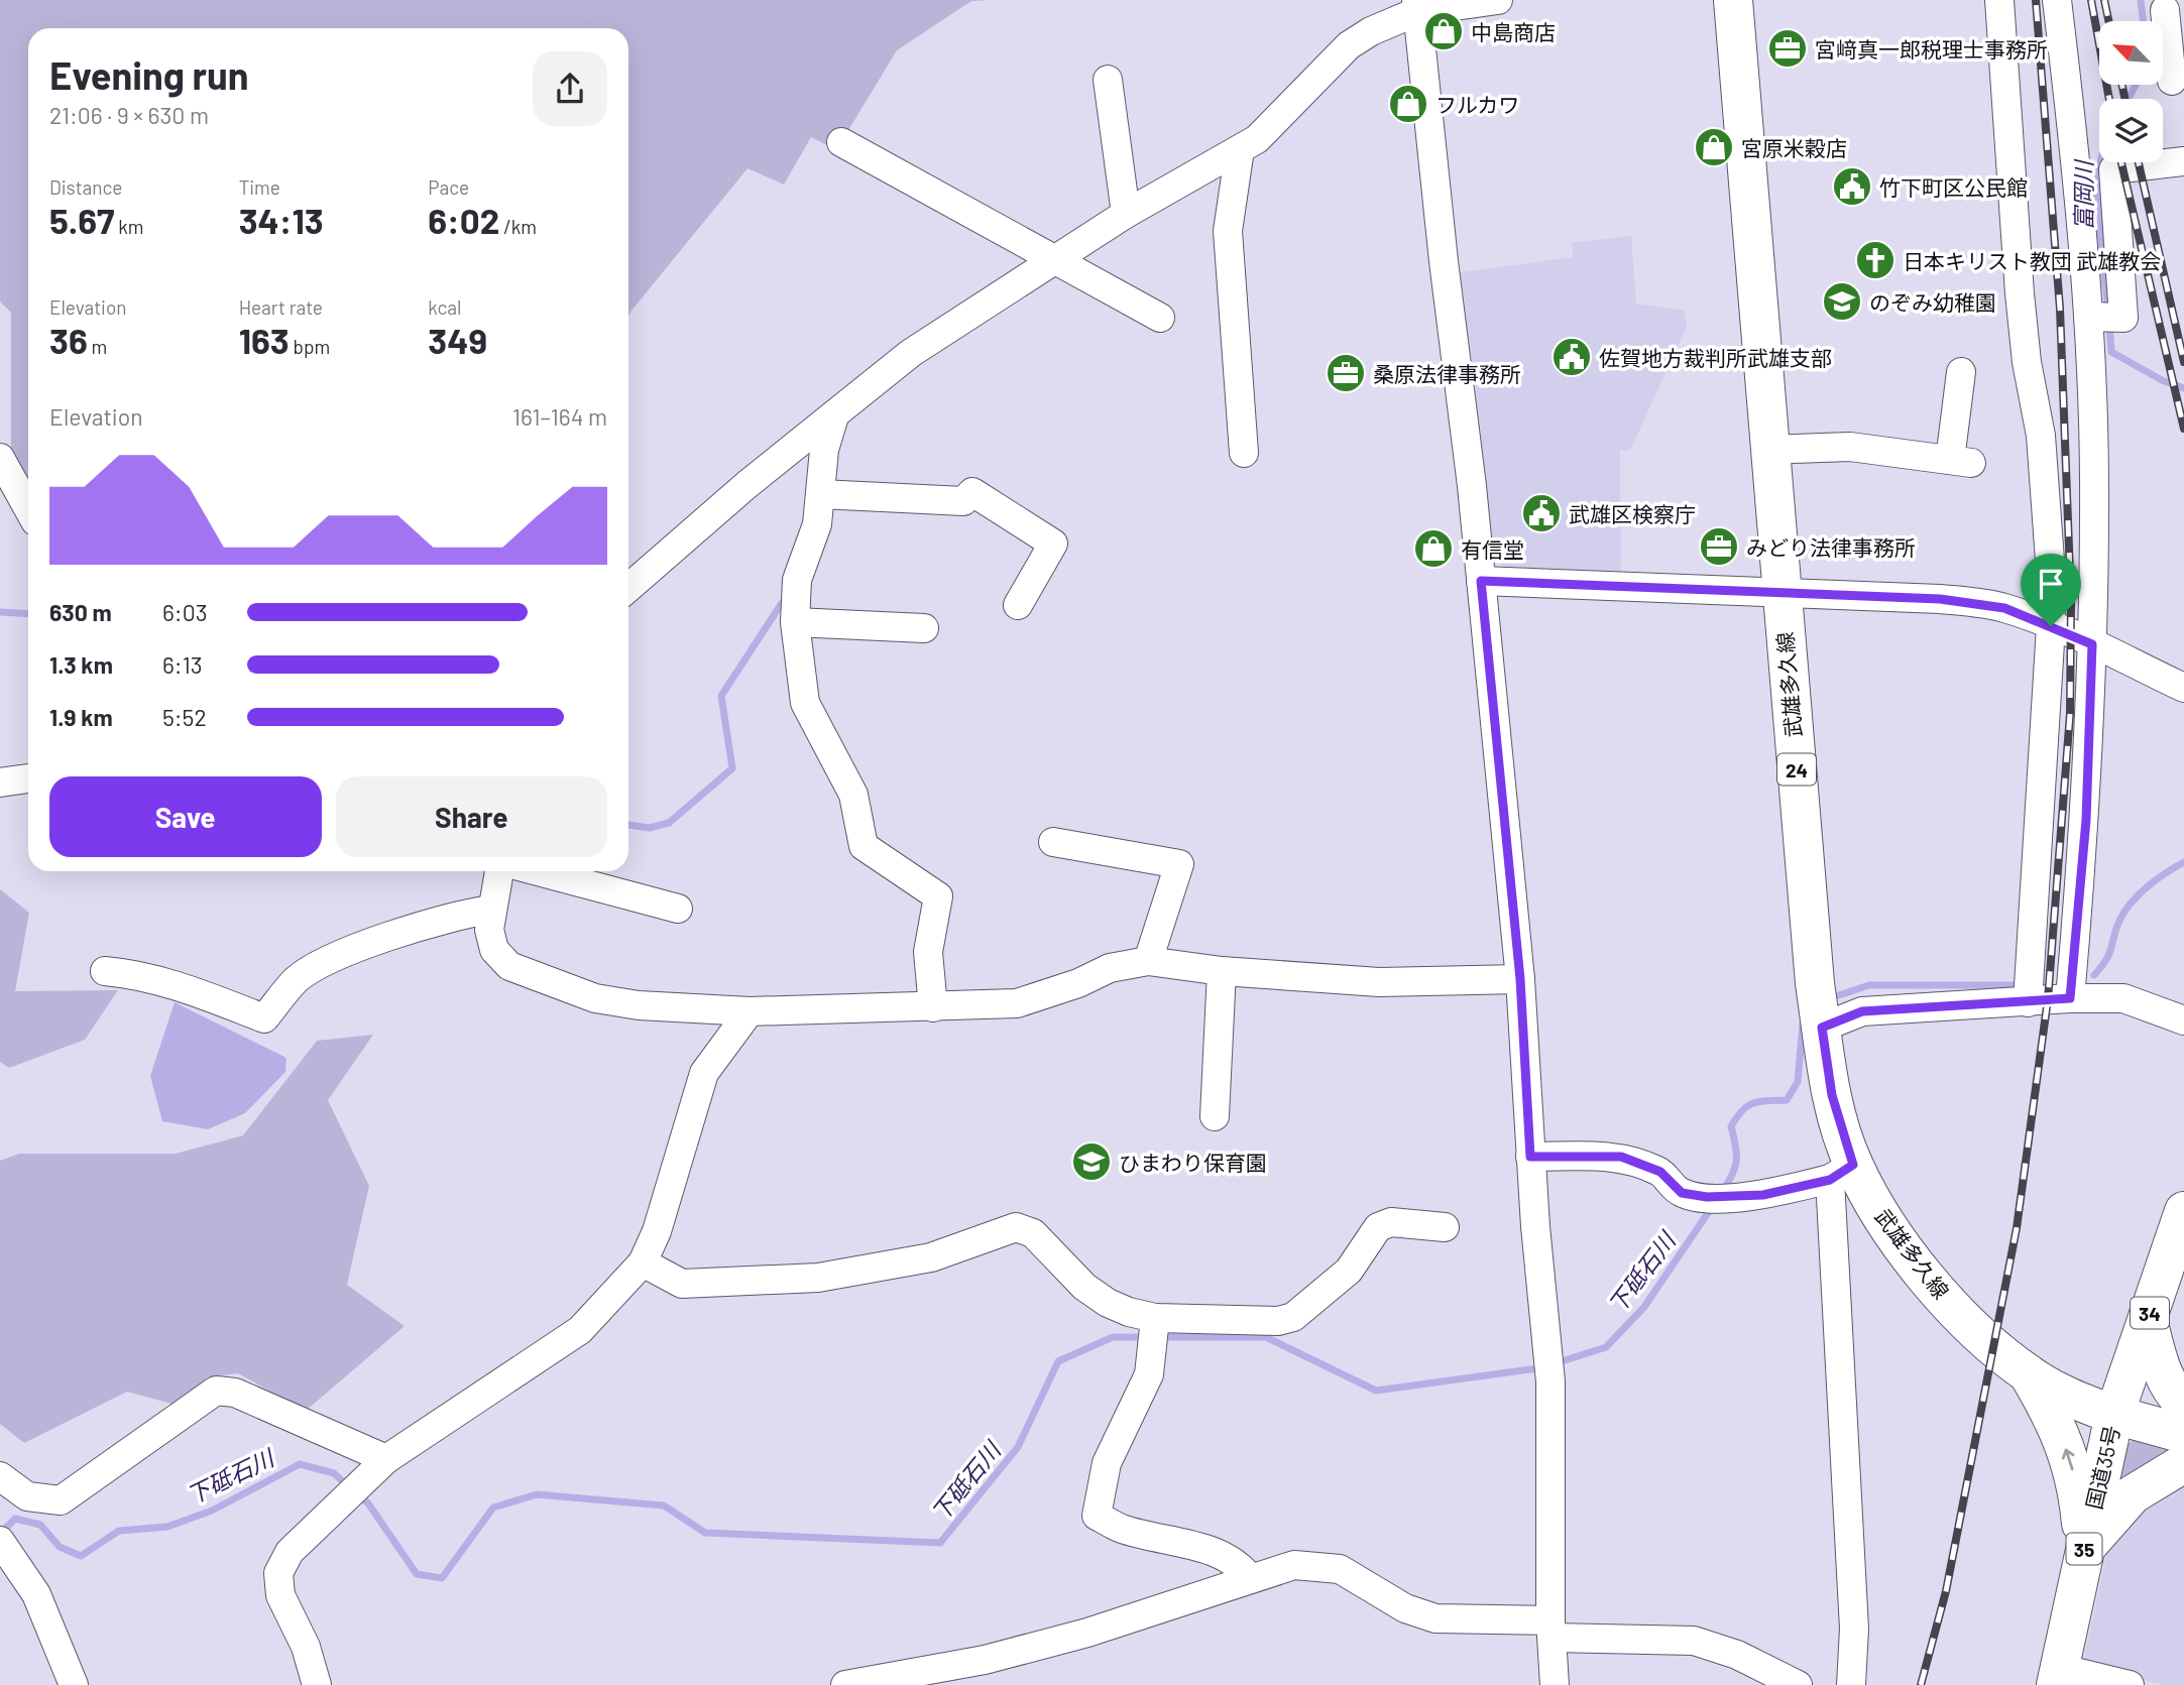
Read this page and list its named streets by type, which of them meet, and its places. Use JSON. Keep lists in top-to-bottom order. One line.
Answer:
{"streets":{"main road":["武雄多久線","24","34","国道35号","35"]},"crossings":[["武雄多久線","34"],["武雄多久線","国道35号"],["34","国道35号"]],"water":["富岡川","下砥石川"],"places":{"shop":["中島商店","フルカワ","宮原米穀店","有信堂"],"office":["宮﨑真一郎税理士事務所","桑原法律事務所","みどり法律事務所"],"public building":["竹下町区公民館","佐賀地方裁判所武雄支部","武雄区検察庁"],"church":["日本キリスト教団 武雄教会"],"school or university":["のぞみ幼稚園","ひまわり保育園"]},"north":"top left","page":{"heading":["Evening run","21:06 · 9 × 630 m"],"stats":[["Distance","5.67 km"],["Time","34:13"],["Pace","6:02 /km"],["Elevation","36 m"],["Heart rate","163 bpm"],["kcal","349"]],"chart":["Elevation","161–164 m"],"list":[{"name":"630 m","note":"6:03"},{"name":"1.3 km","note":"6:13"},{"name":"1.9 km","note":"5:52"}],"buttons":["Save","Share"]}}
